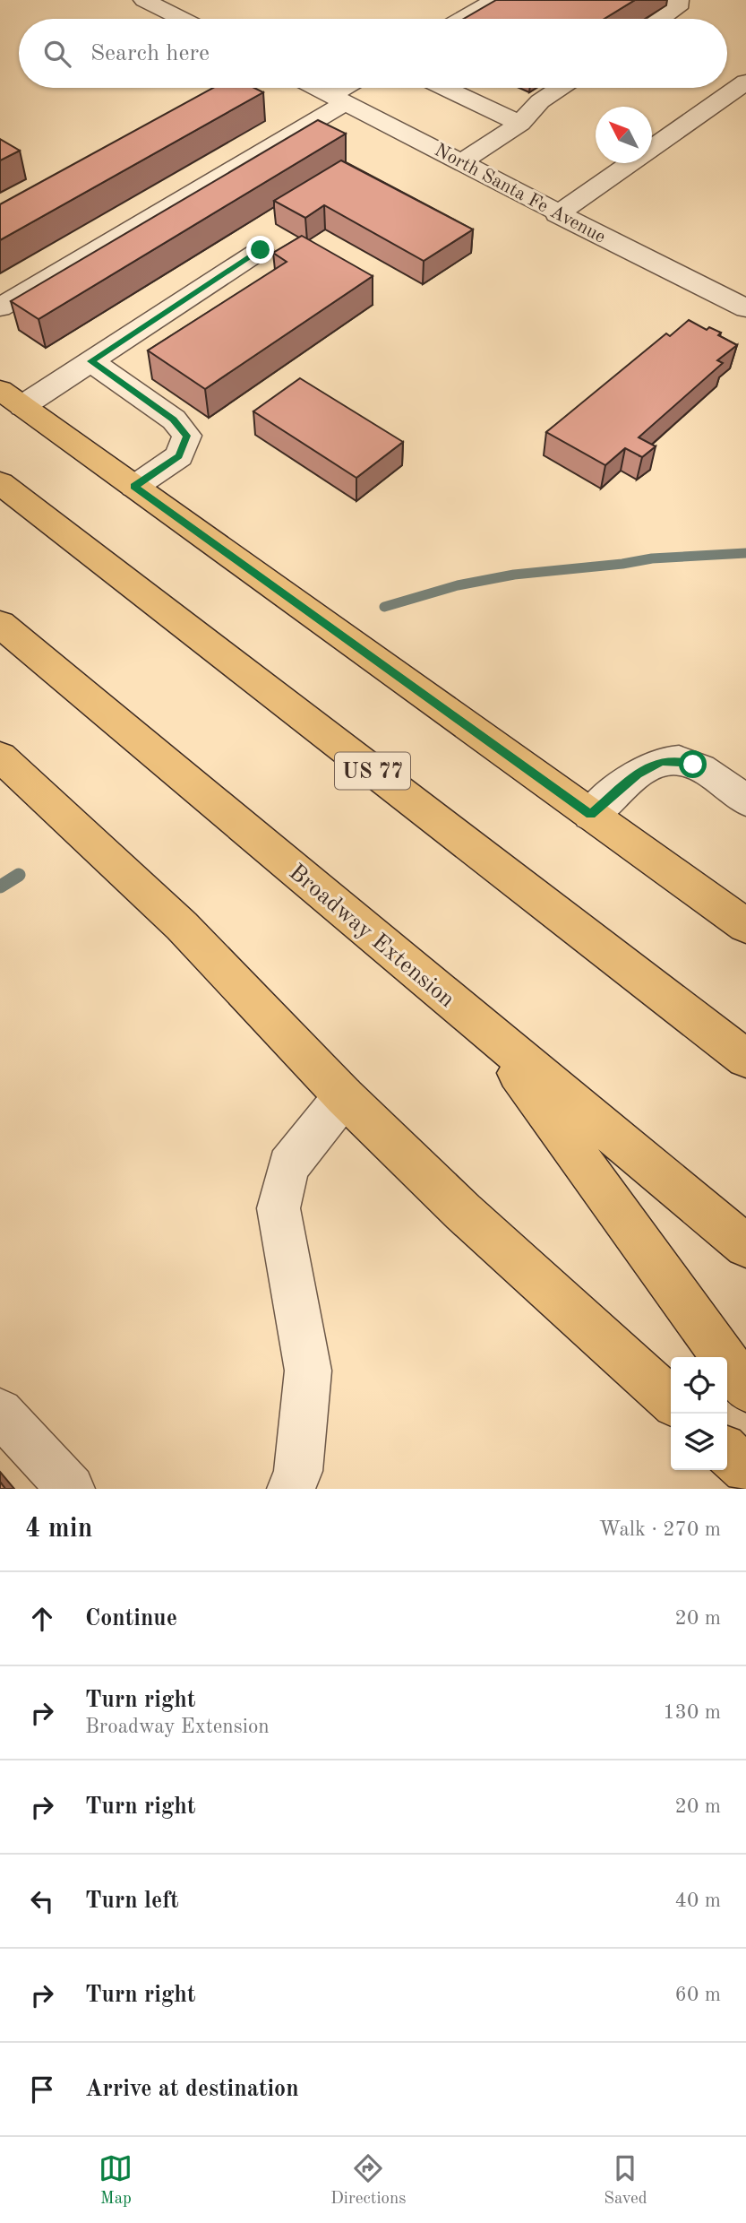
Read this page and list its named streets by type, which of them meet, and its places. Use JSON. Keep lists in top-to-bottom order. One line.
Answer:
{"streets":{"main road":["US 77","Broadway Extension"],"street":["North Santa Fe Avenue"]},"north":"top left","page":{"search":"Search here","heading":["4 min","Walk · 270 m"],"list":[["Continue","20 m"],["Turn right","Broadway Extension","130 m"],["Turn right","20 m"],["Turn left","40 m"],["Turn right","60 m"],"Arrive at destination"],"nav":["Map","Directions","Saved"]}}
